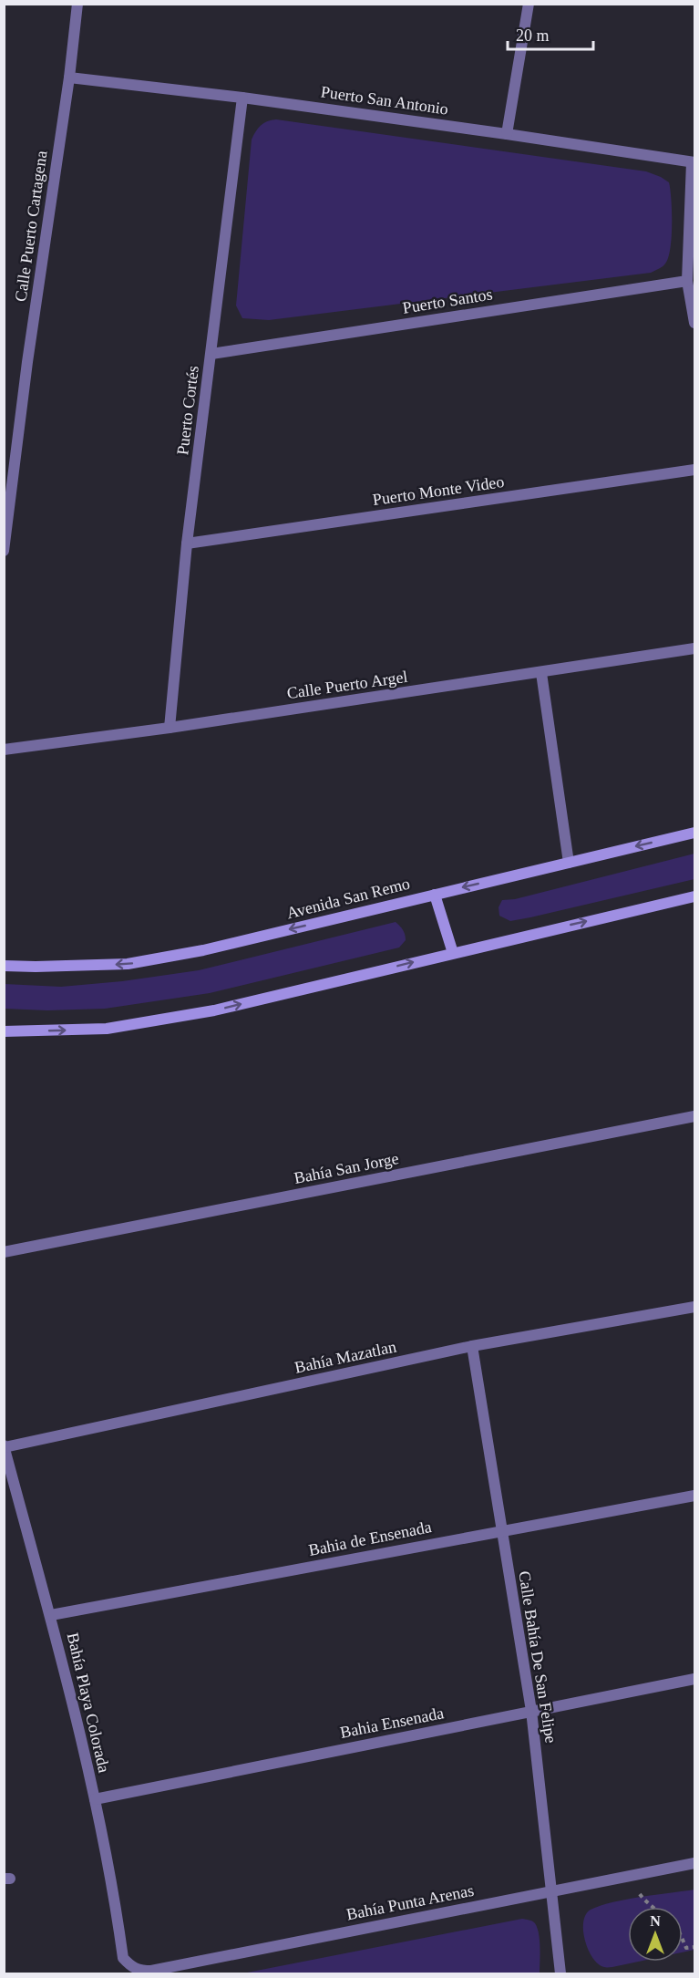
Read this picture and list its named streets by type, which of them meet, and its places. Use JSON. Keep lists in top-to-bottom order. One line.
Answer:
{"streets":{"street":["Puerto San Antonio","Calle Puerto Cartagena","Puerto Santos","Puerto Cortés","Puerto Monte Video","Calle Puerto Argel","Avenida San Remo","Bahía San Jorge","Bahía Mazatlan","Bahia de Ensenada","Calle Bahía De San Felipe","Bahía Playa Colorada","Bahia Ensenada","Bahía Punta Arenas"]},"crossings":[["Puerto San Antonio","Calle Puerto Cartagena"],["Puerto San Antonio","Puerto Cortés"],["Puerto Santos","Puerto Cortés"],["Puerto Cortés","Puerto Monte Video"],["Puerto Cortés","Calle Puerto Argel"],["Bahía Mazatlan","Calle Bahía De San Felipe"],["Bahía Mazatlan","Bahía Playa Colorada"],["Bahia de Ensenada","Calle Bahía De San Felipe"],["Bahia de Ensenada","Bahía Playa Colorada"],["Calle Bahía De San Felipe","Bahia Ensenada"],["Calle Bahía De San Felipe","Bahía Punta Arenas"],["Bahía Playa Colorada","Bahia Ensenada"],["Bahía Playa Colorada","Bahía Punta Arenas"]],"scale_bar":"20 m","north":"top"}
